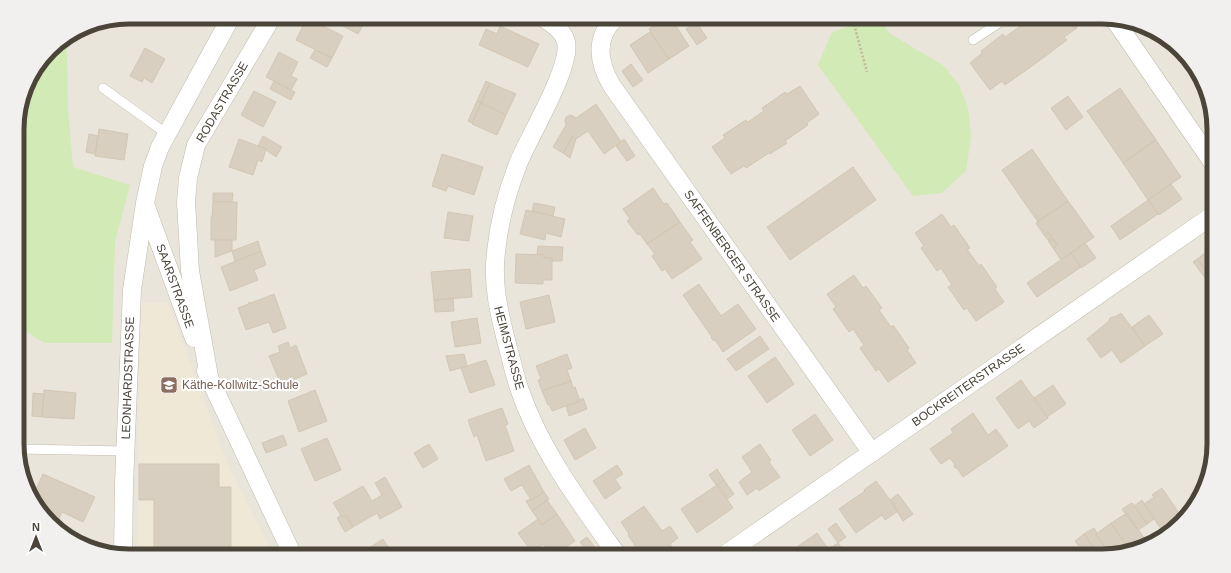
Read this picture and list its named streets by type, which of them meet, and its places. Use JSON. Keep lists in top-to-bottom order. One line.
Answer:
{"streets":{"street":["RODASTRASSE","SAFFENBERGER STRASSE","SAARSTRASSE","HEIMSTRASSE","LEONHARDSTRASSE","BOCKREITERSTRASSE"]},"crossings":[["RODASTRASSE","SAARSTRASSE"],["SAFFENBERGER STRASSE","BOCKREITERSTRASSE"],["SAARSTRASSE","LEONHARDSTRASSE"]],"places":{"school or university":["Käthe-Kollwitz-Schule"]},"north":"top"}
